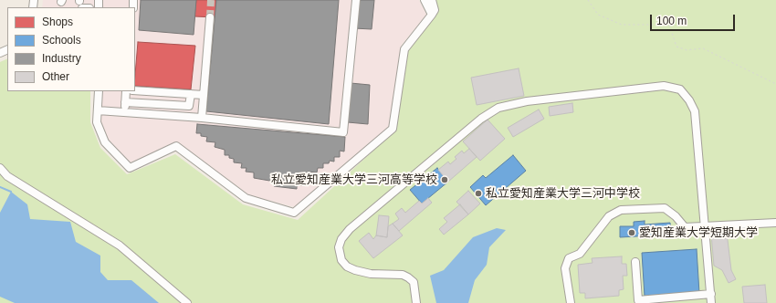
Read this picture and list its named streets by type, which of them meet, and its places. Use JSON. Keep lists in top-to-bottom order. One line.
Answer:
{"places":["私立愛知産業大学三河高等学校","私立愛知産業大学三河中学校","愛知産業大学短期大学"],"legend":["Shops","Schools","Industry","Other"],"scale_bar":"100 m"}
